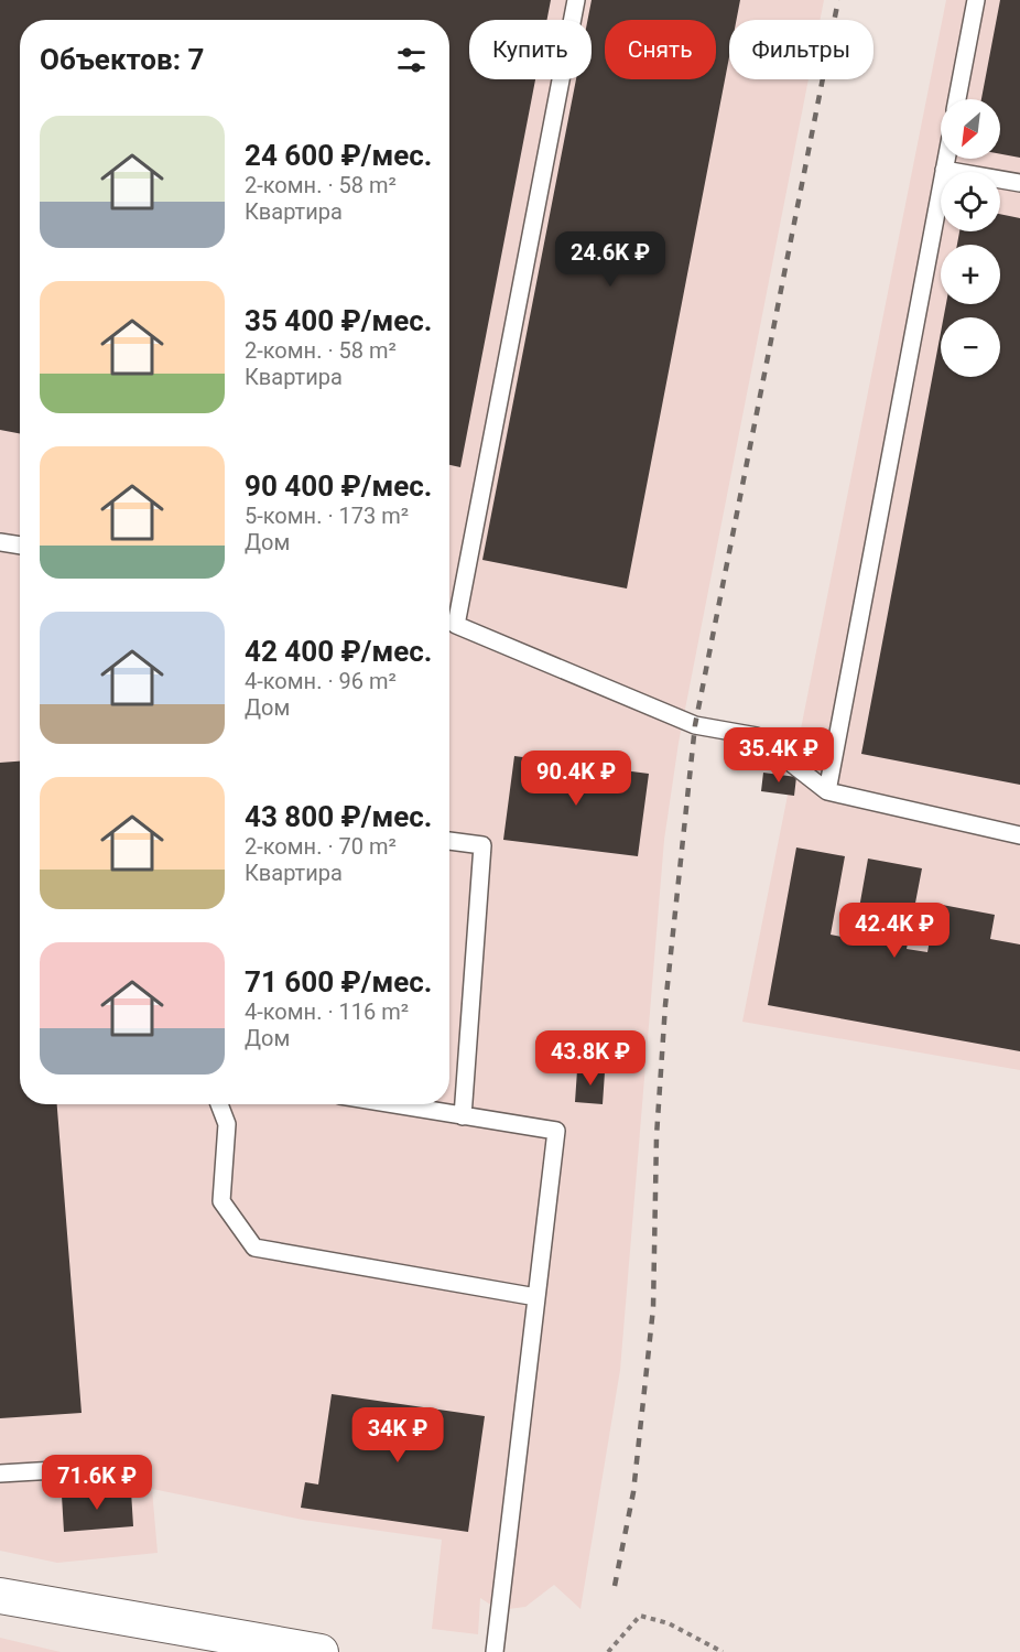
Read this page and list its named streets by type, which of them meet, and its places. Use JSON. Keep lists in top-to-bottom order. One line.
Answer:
{"north":"bottom left","page":{"chip":["Купить","Снять","Фильтры"],"heading":"Объектов: 7","map_buttons":["+","−"],"list":[{"name":"24 600 ₽/мес.","note":"2-комн. · 58 m² · Квартира"},{"name":"35 400 ₽/мес.","note":"2-комн. · 58 m² · Квартира"},{"name":"90 400 ₽/мес.","note":"5-комн. · 173 m² · Дом"},{"name":"42 400 ₽/мес.","note":"4-комн. · 96 m² · Дом"},{"name":"43 800 ₽/мес.","note":"2-комн. · 70 m² · Квартира"},{"name":"71 600 ₽/мес.","note":"4-комн. · 116 m² · Дом"}],"price":["24.6K ₽","35.4K ₽","90.4K ₽","42.4K ₽","43.8K ₽","34K ₽","71.6K ₽"]}}
